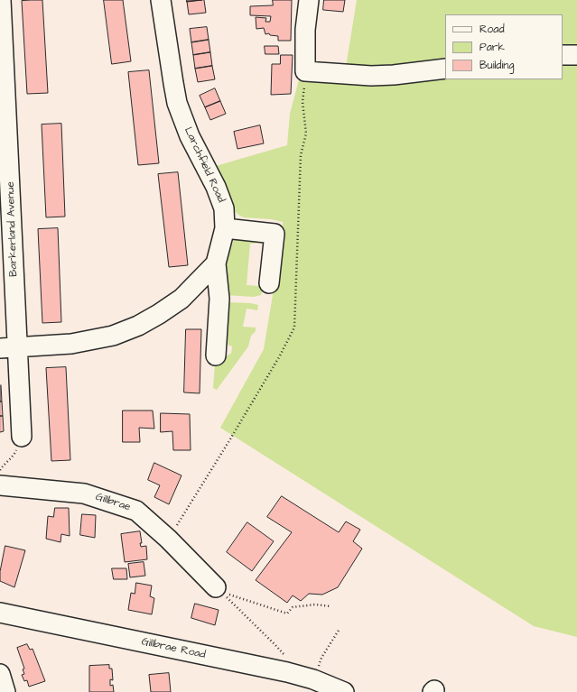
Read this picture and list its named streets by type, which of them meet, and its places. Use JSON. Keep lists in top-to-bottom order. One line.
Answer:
{"streets":{"street":["Larchfield Road","Barkerland Avenue","Gillbrae","Gillbrae Road"]},"crossings":[["Larchfield Road","Barkerland Avenue"]],"legend":["Road","Park","Building"]}
